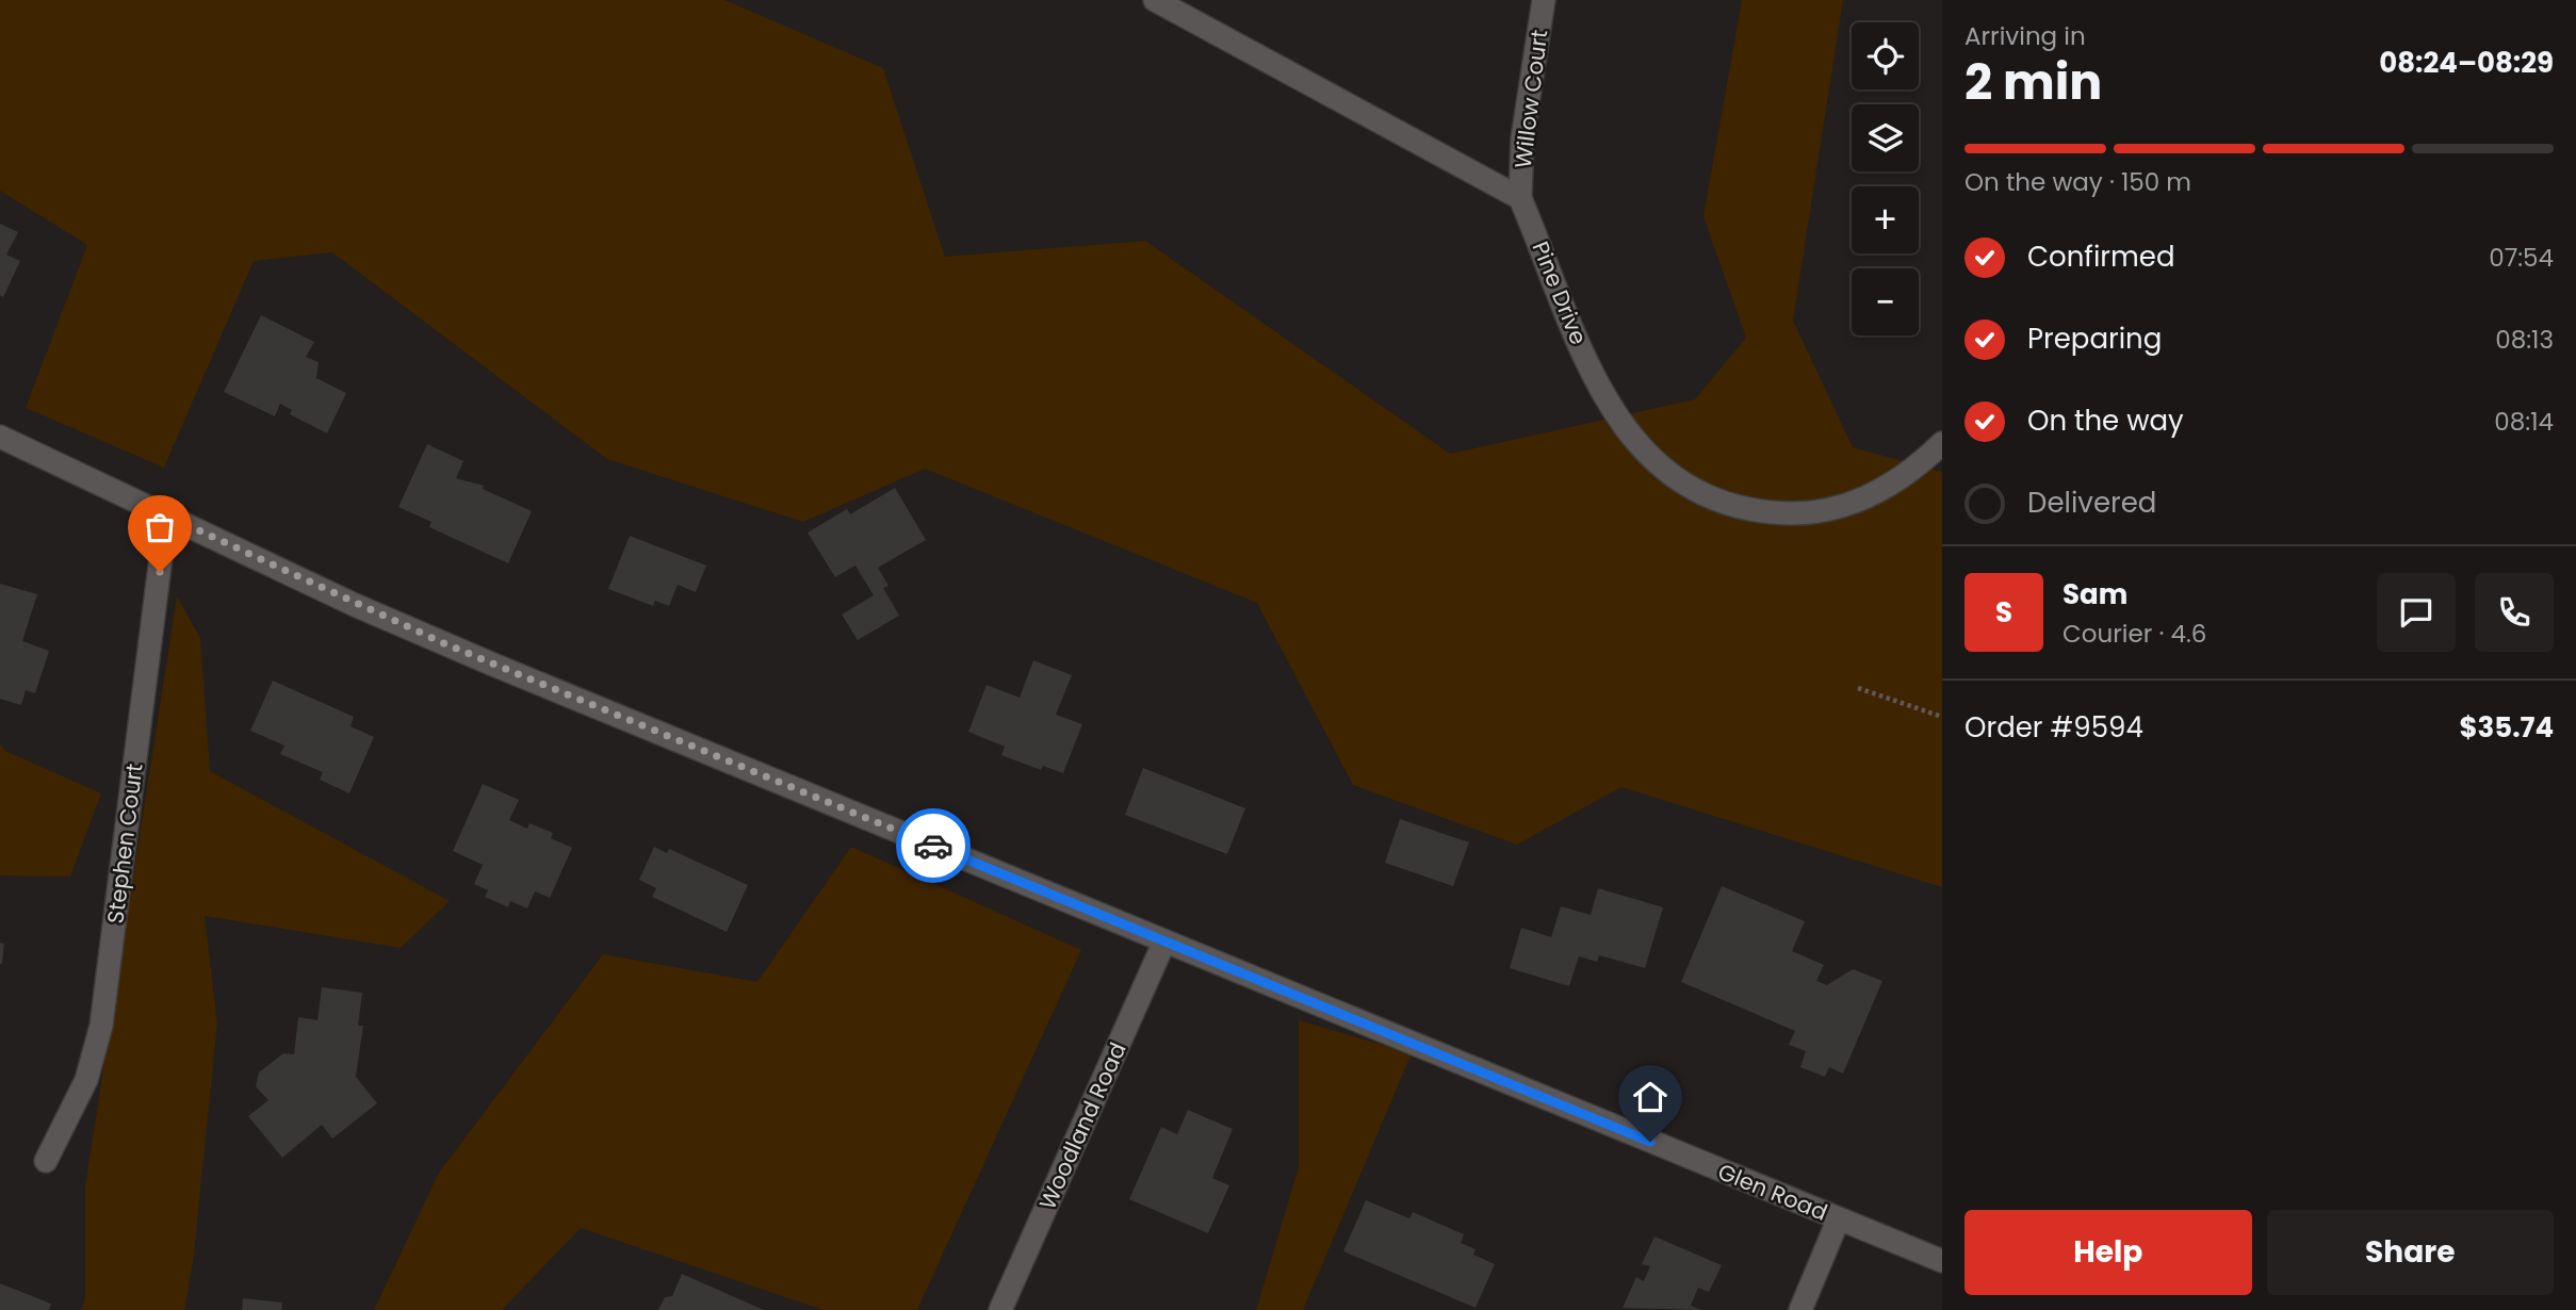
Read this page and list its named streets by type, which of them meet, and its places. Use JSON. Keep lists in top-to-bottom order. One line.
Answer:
{"streets":{"street":["Willow Court","Pine Drive","Stephen Court","Woodland Road","Glen Road"]},"crossings":[["Willow Court","Pine Drive"],["Stephen Court","Glen Road"],["Woodland Road","Glen Road"]],"page":{"heading":["2 min","Arriving in","08:24–08:29"],"panel":["Sam","Courier · 4.6","Order #9594","$35.74"],"map_buttons":["+","−"],"bar":"On the way · 150 m","list":[["Confirmed","07:54"],["Preparing","08:13"],["On the way","08:14"],"Delivered"],"round":"S","buttons":["Help","Share"]}}
